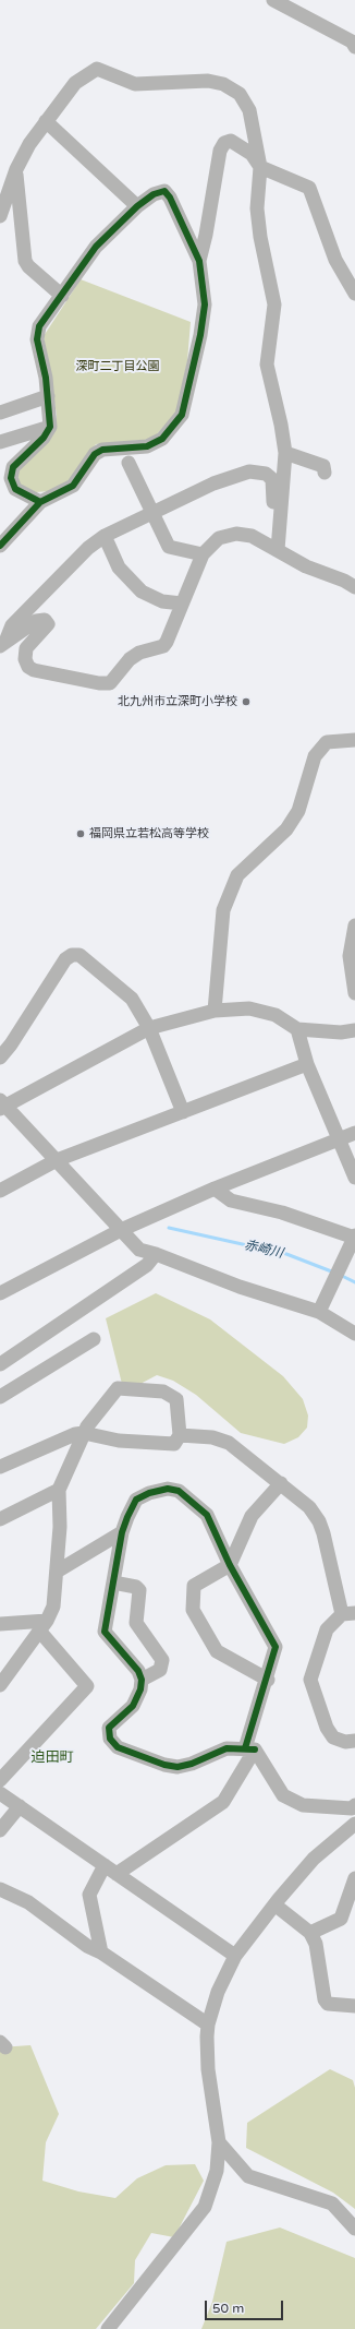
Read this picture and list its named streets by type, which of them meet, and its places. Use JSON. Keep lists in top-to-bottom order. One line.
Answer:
{"districts":["迫田町"],"water":["赤崎川"],"parks":["深町二丁目公園"],"places":["北九州市立深町小学校","福岡県立若松高等学校"],"scale_bar":"50 m"}
